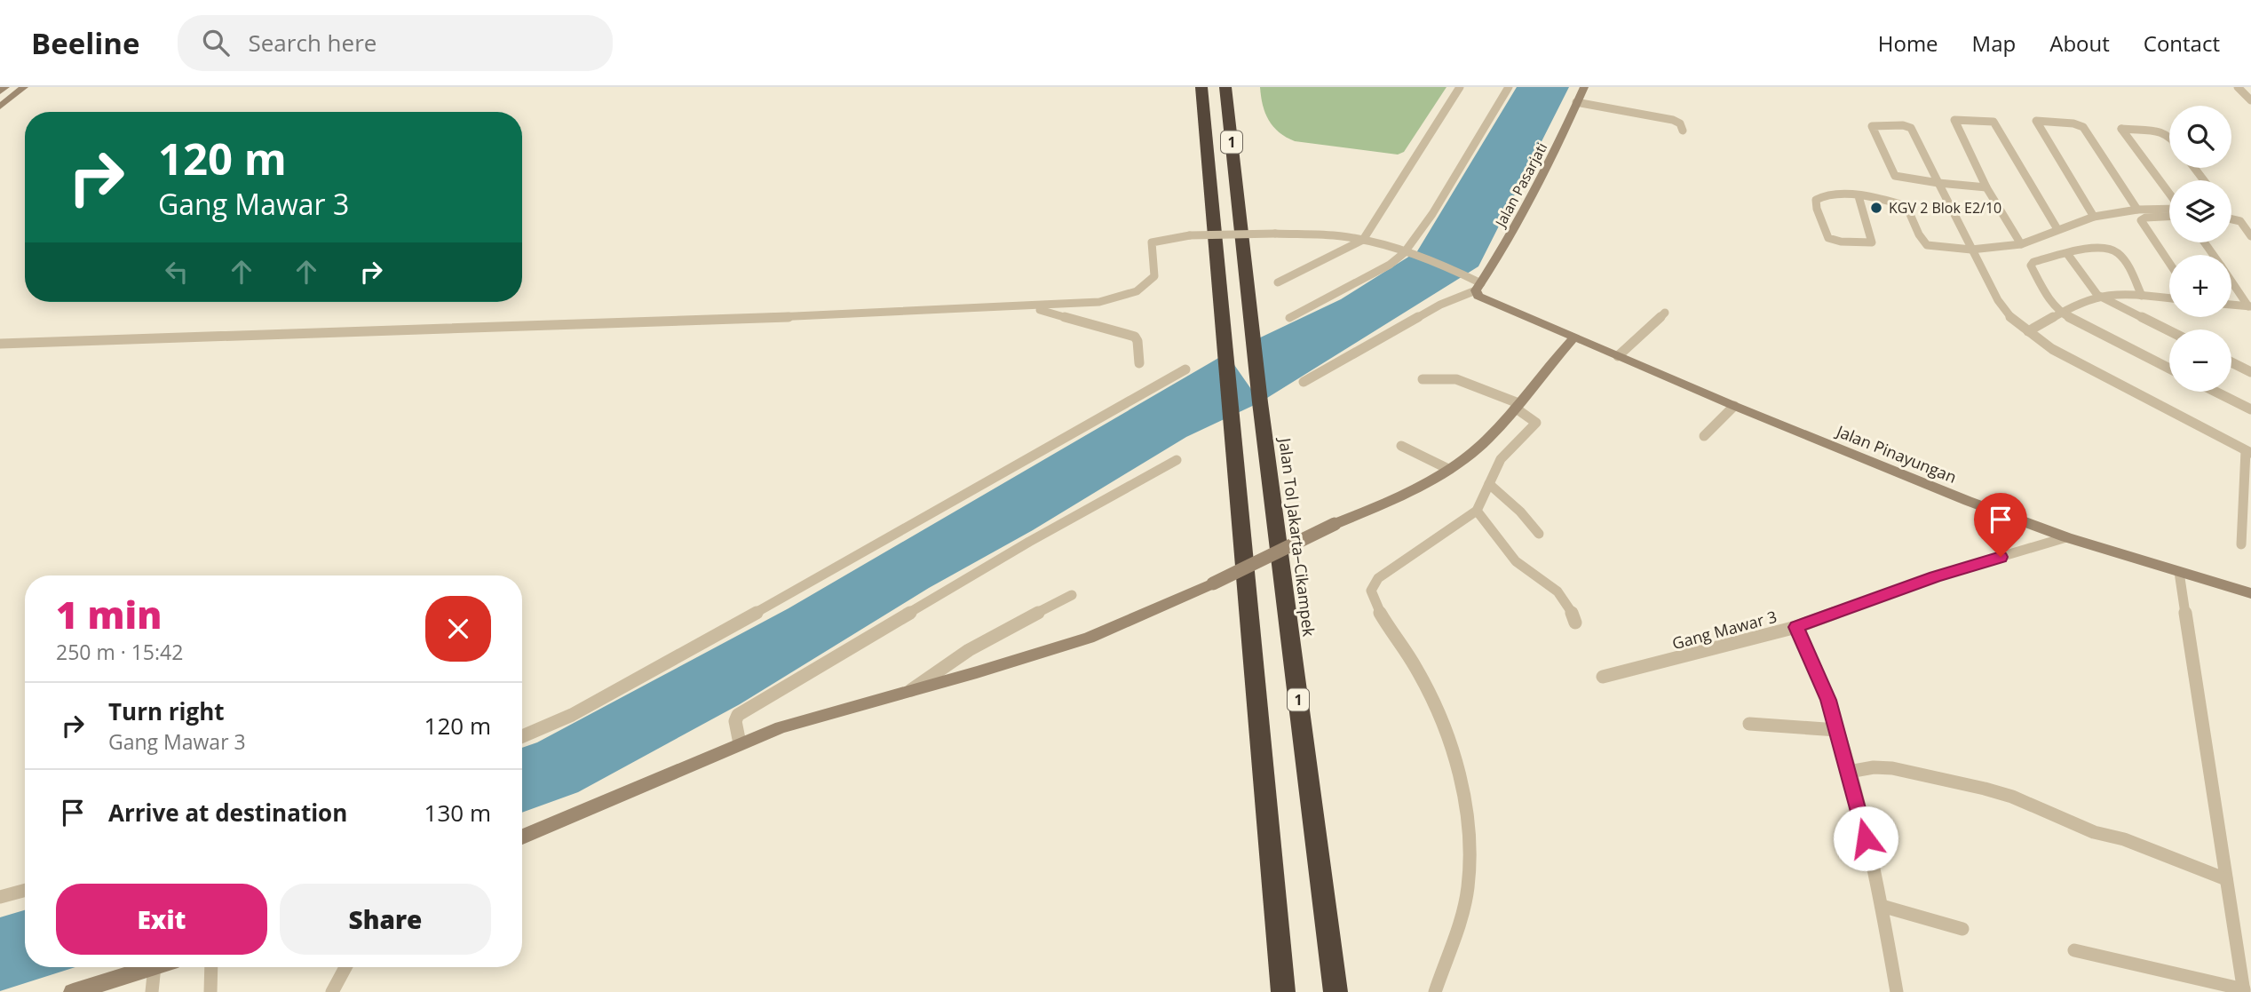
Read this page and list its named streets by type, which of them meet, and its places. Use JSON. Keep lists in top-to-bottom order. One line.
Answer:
{"streets":{"highway":["1","Jalan Tol Jakarta–Cikampek"],"main road":["Jalan Pasarjati","Jalan Pinayungan"],"street":["Gang Mawar 3"]},"crossings":[["Jalan Pasarjati","Jalan Pinayungan"],["Jalan Pinayungan","Gang Mawar 3"]],"places":["KGV 2 Blok E2/10"],"page":{"header":"Beeline","search":"Search here","nav":["Home","Map","About","Contact"],"map_buttons":["+","−"],"turn":["120 m","Gang Mawar 3"],"heading":["1 min","250 m · 15:42"],"list":[{"name":"Turn right","note":"Gang Mawar 3","value":"120 m"},{"name":"Arrive at destination","value":"130 m"}],"buttons":["Exit","Share"]}}
